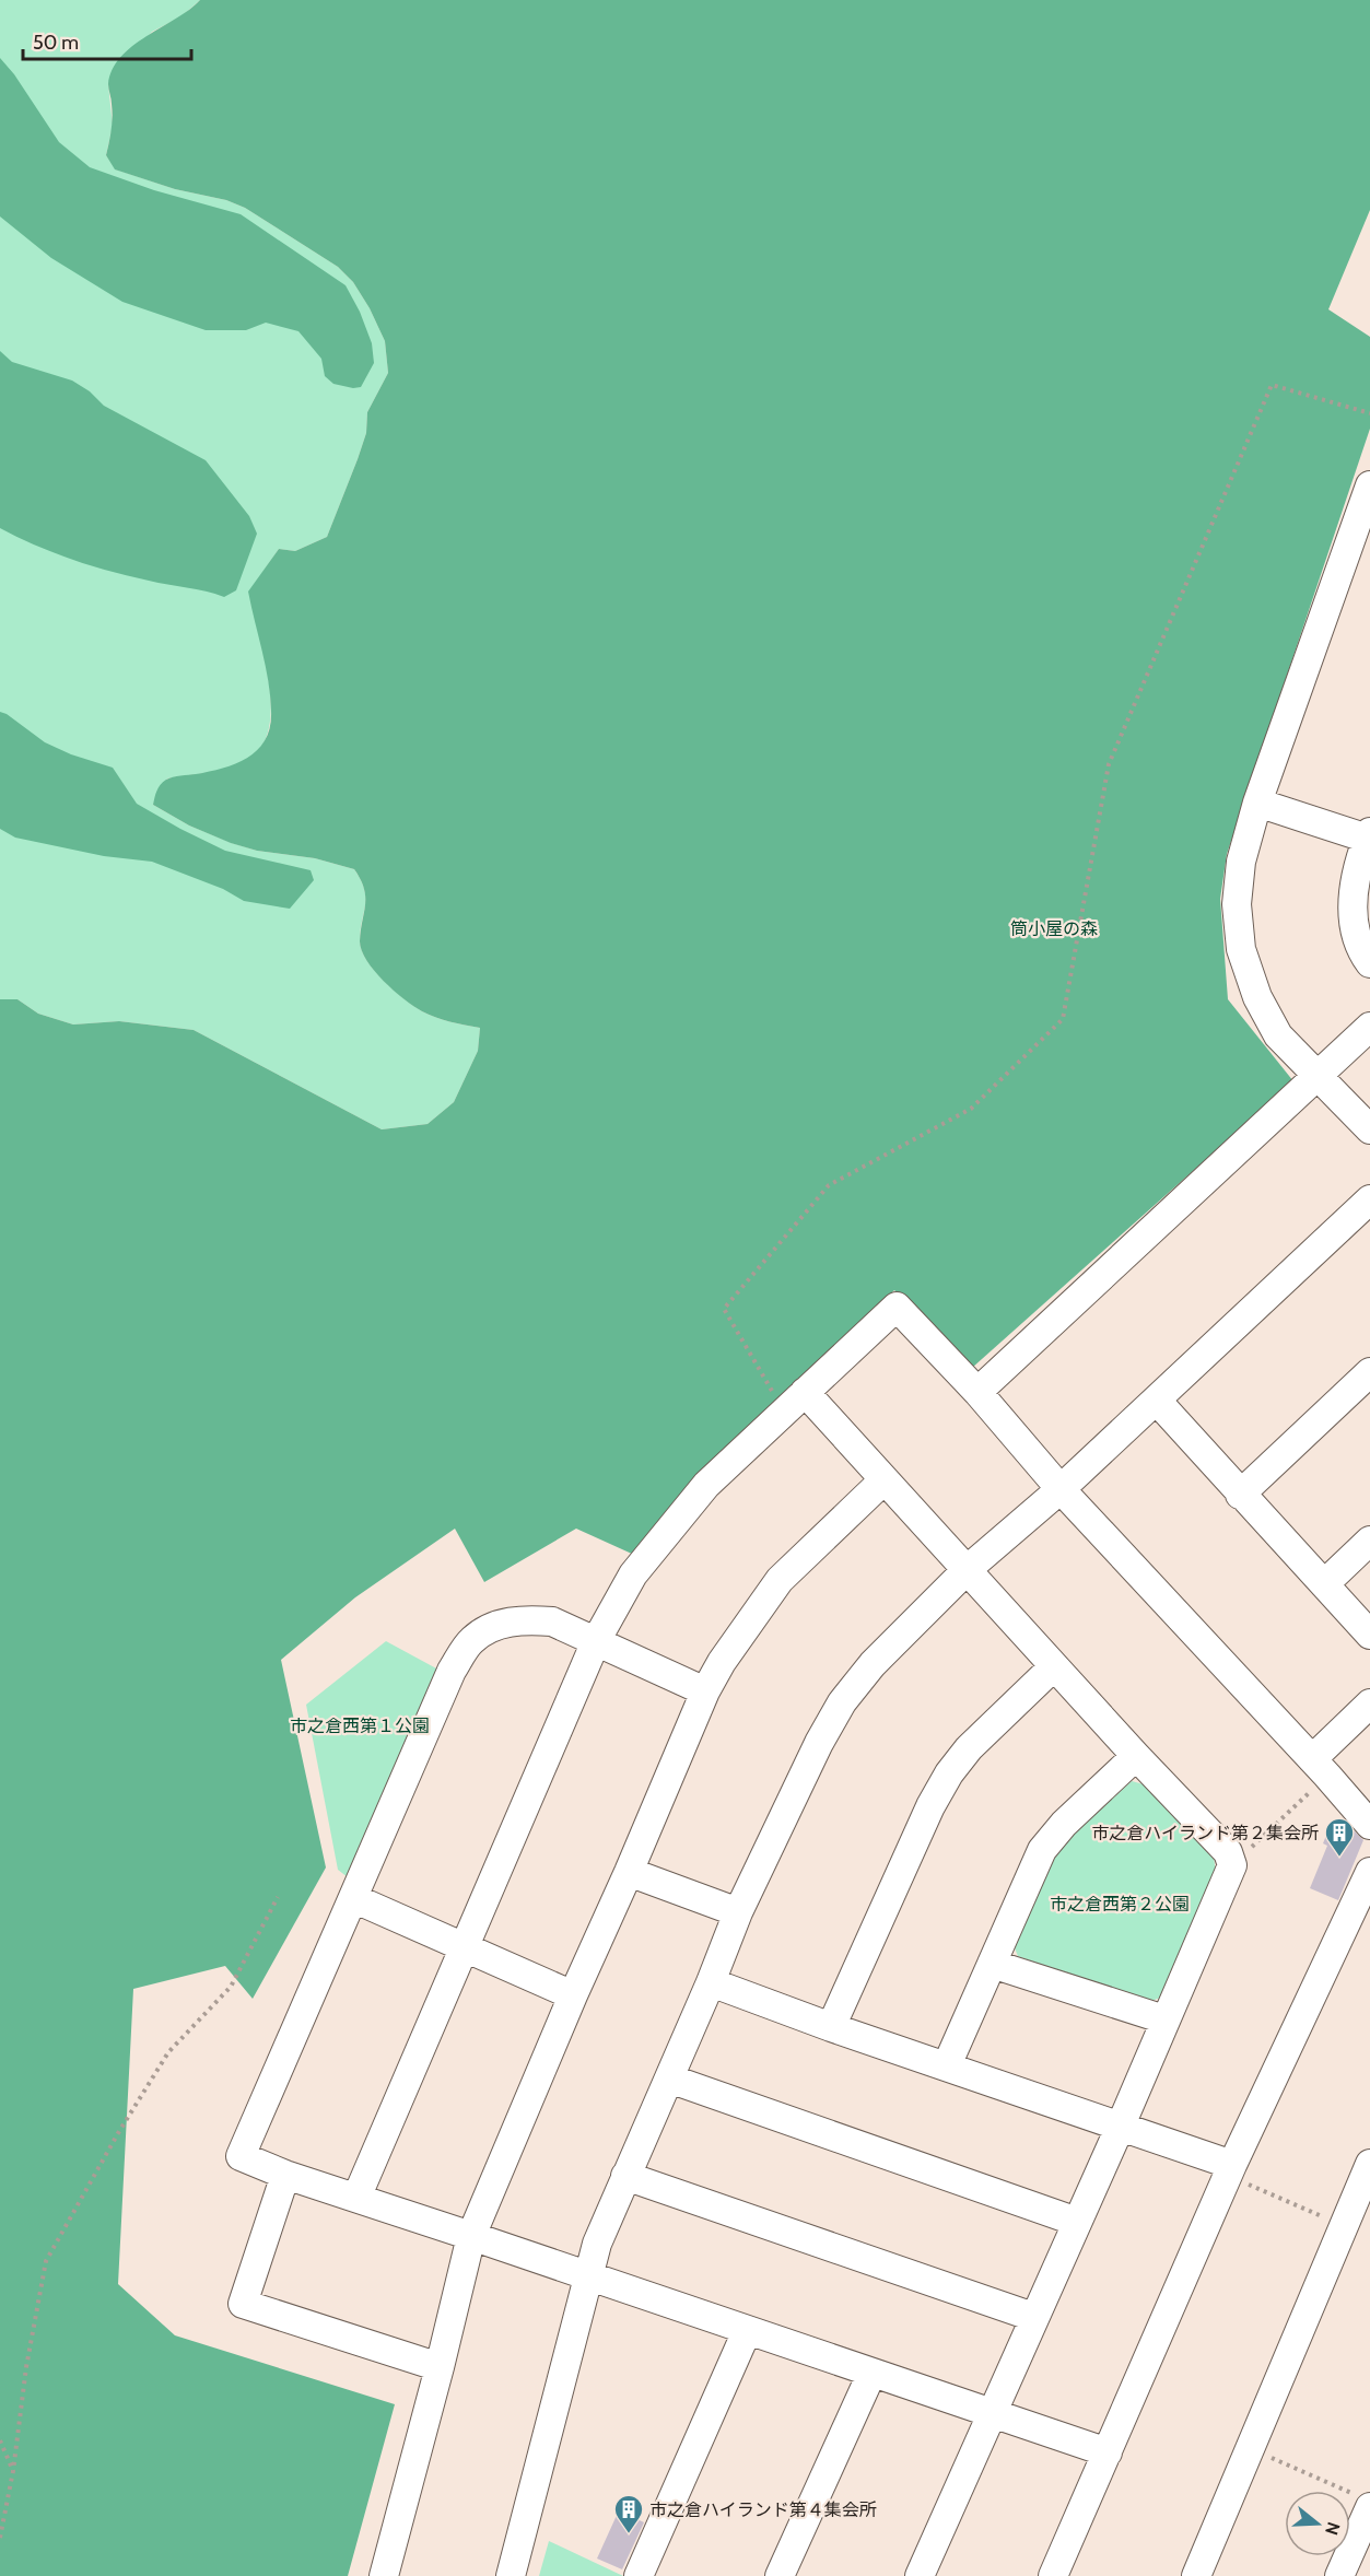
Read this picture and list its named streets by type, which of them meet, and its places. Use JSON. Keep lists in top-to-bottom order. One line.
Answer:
{"parks":["筒小屋の森","市之倉西第１公園","市之倉西第２公園"],"places":{"building":["市之倉ハイランド第２集会所","市之倉ハイランド第４集会所"]},"scale_bar":"50 m","north":"right"}
